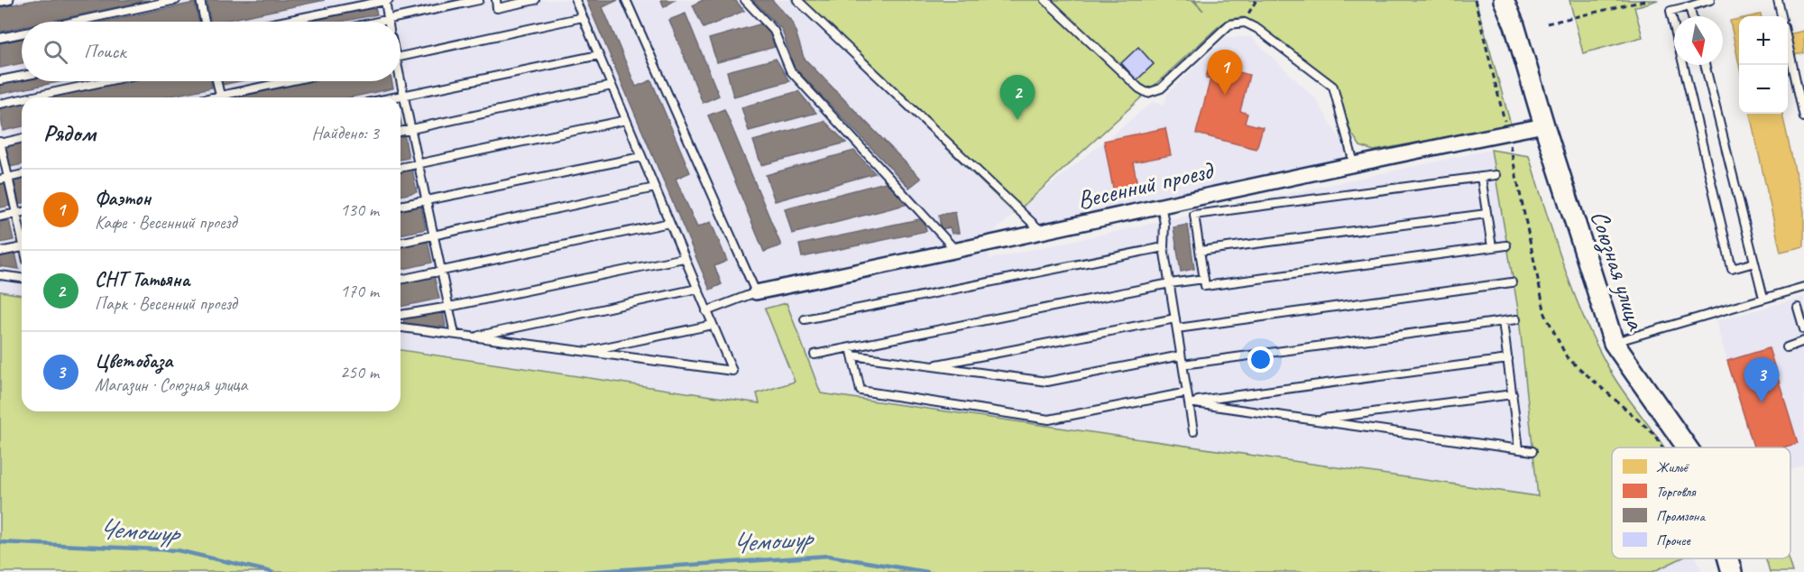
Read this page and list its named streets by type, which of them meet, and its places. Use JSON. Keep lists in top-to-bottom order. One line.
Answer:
{"streets":{"main road":["Союзная улица"],"street":["Весенний проезд"]},"crossings":[["Весенний проезд","Союзная улица"]],"water":["Чемошур"],"legend":["Жильё","Торговля","Промзона","Прочее"],"north":"bottom","page":{"map_buttons":["+","−"],"search":"Поиск","pins":["1","2","3"],"heading":["Рядом","Найдено: 3"],"list":[{"mark":"1","name":"Фаэтон","note":"Кафе · Весенний проезд","value":"130 m"},{"mark":"2","name":"СНТ Татьяна","note":"Парк · Весенний проезд","value":"170 m"},{"mark":"3","name":"Цветобаза","note":"Магазин · Союзная улица","value":"250 m"}]}}
